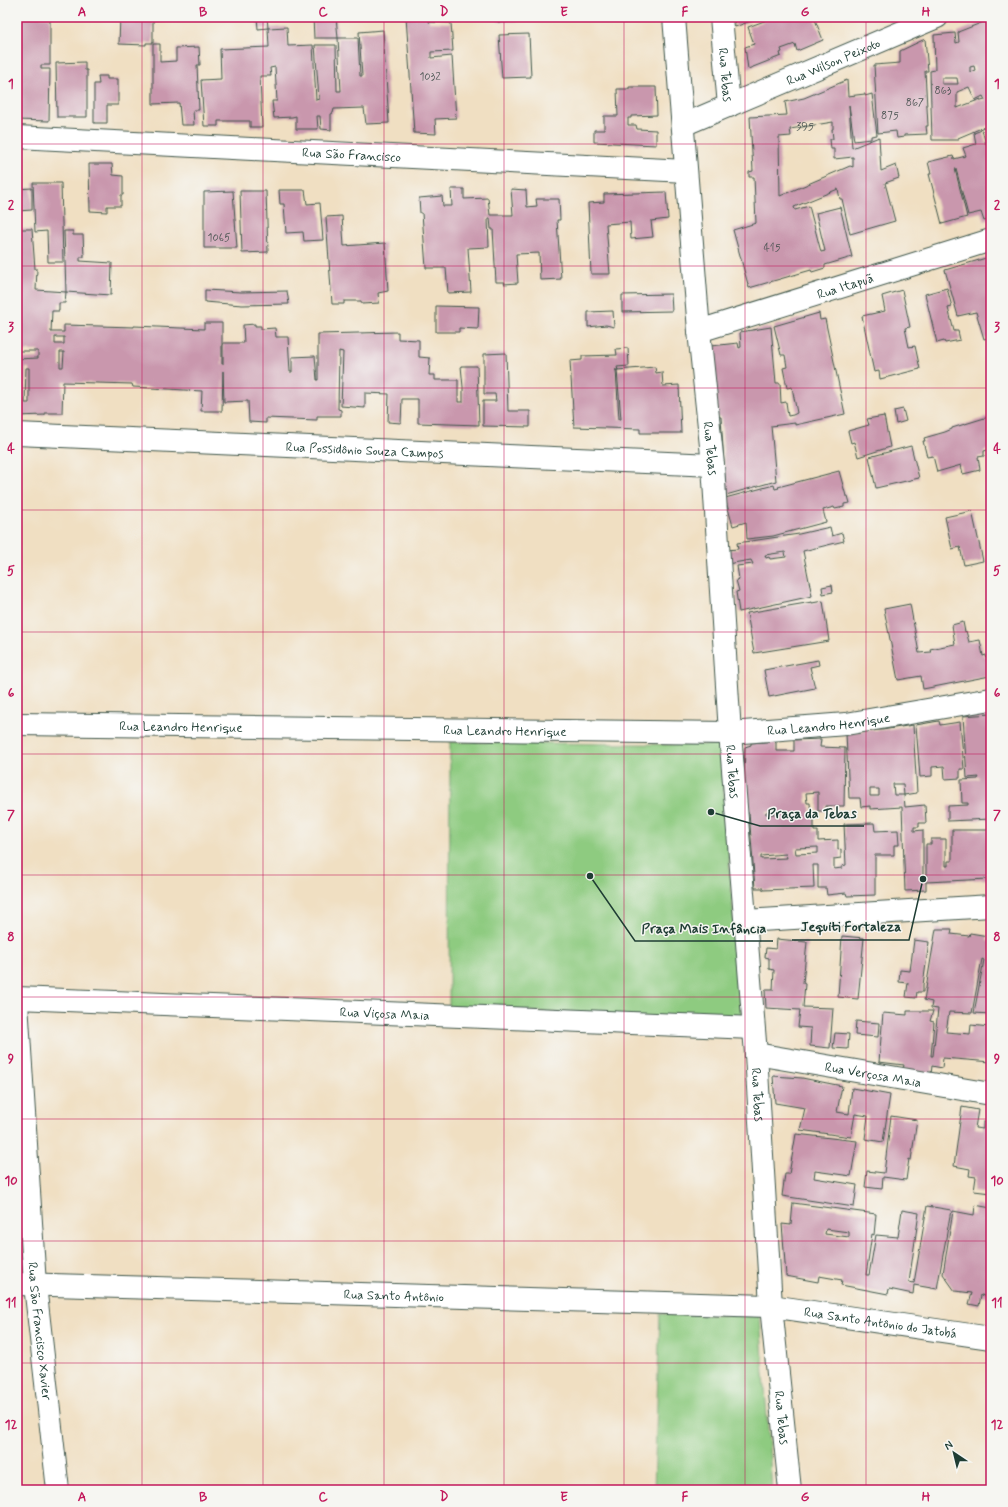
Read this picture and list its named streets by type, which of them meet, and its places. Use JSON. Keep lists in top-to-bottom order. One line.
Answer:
{"streets":{"street":["Rua Wilson Peixoto","Rua Tebas","Rua São Francisco","Rua Itapuã","Rua Possidônio Souza Campos","Rua Leandro Henrique","Rua Viçosa Maia","Rua Verçosa Maia","Rua Santo Antônio","Rua Santo Antônio do Jatobá","Rua São Francisco Xavier"]},"crossings":[["Rua Wilson Peixoto","Rua Tebas"],["Rua Tebas","Rua São Francisco"],["Rua Tebas","Rua Itapuã"],["Rua Tebas","Rua Possidônio Souza Campos"],["Rua Tebas","Rua Leandro Henrique"],["Rua Tebas","Rua Viçosa Maia"],["Rua Tebas","Rua Verçosa Maia"],["Rua Tebas","Rua Santo Antônio"],["Rua Tebas","Rua Santo Antônio do Jatobá"],["Rua Santo Antônio","Rua Santo Antônio do Jatobá"],["Rua Santo Antônio","Rua São Francisco Xavier"]],"places":["Praça da Tebas","Praça Mais Infância","Jequiti Fortaleza"],"house_numbers":["1032","863","867","875","395","1065","415"],"north":"top left","grid":{"columns":["A","B","C","D","E","F","G","H"],"rows":["1","2","3","4","5","6","7","8","9","10","11","12"]}}
